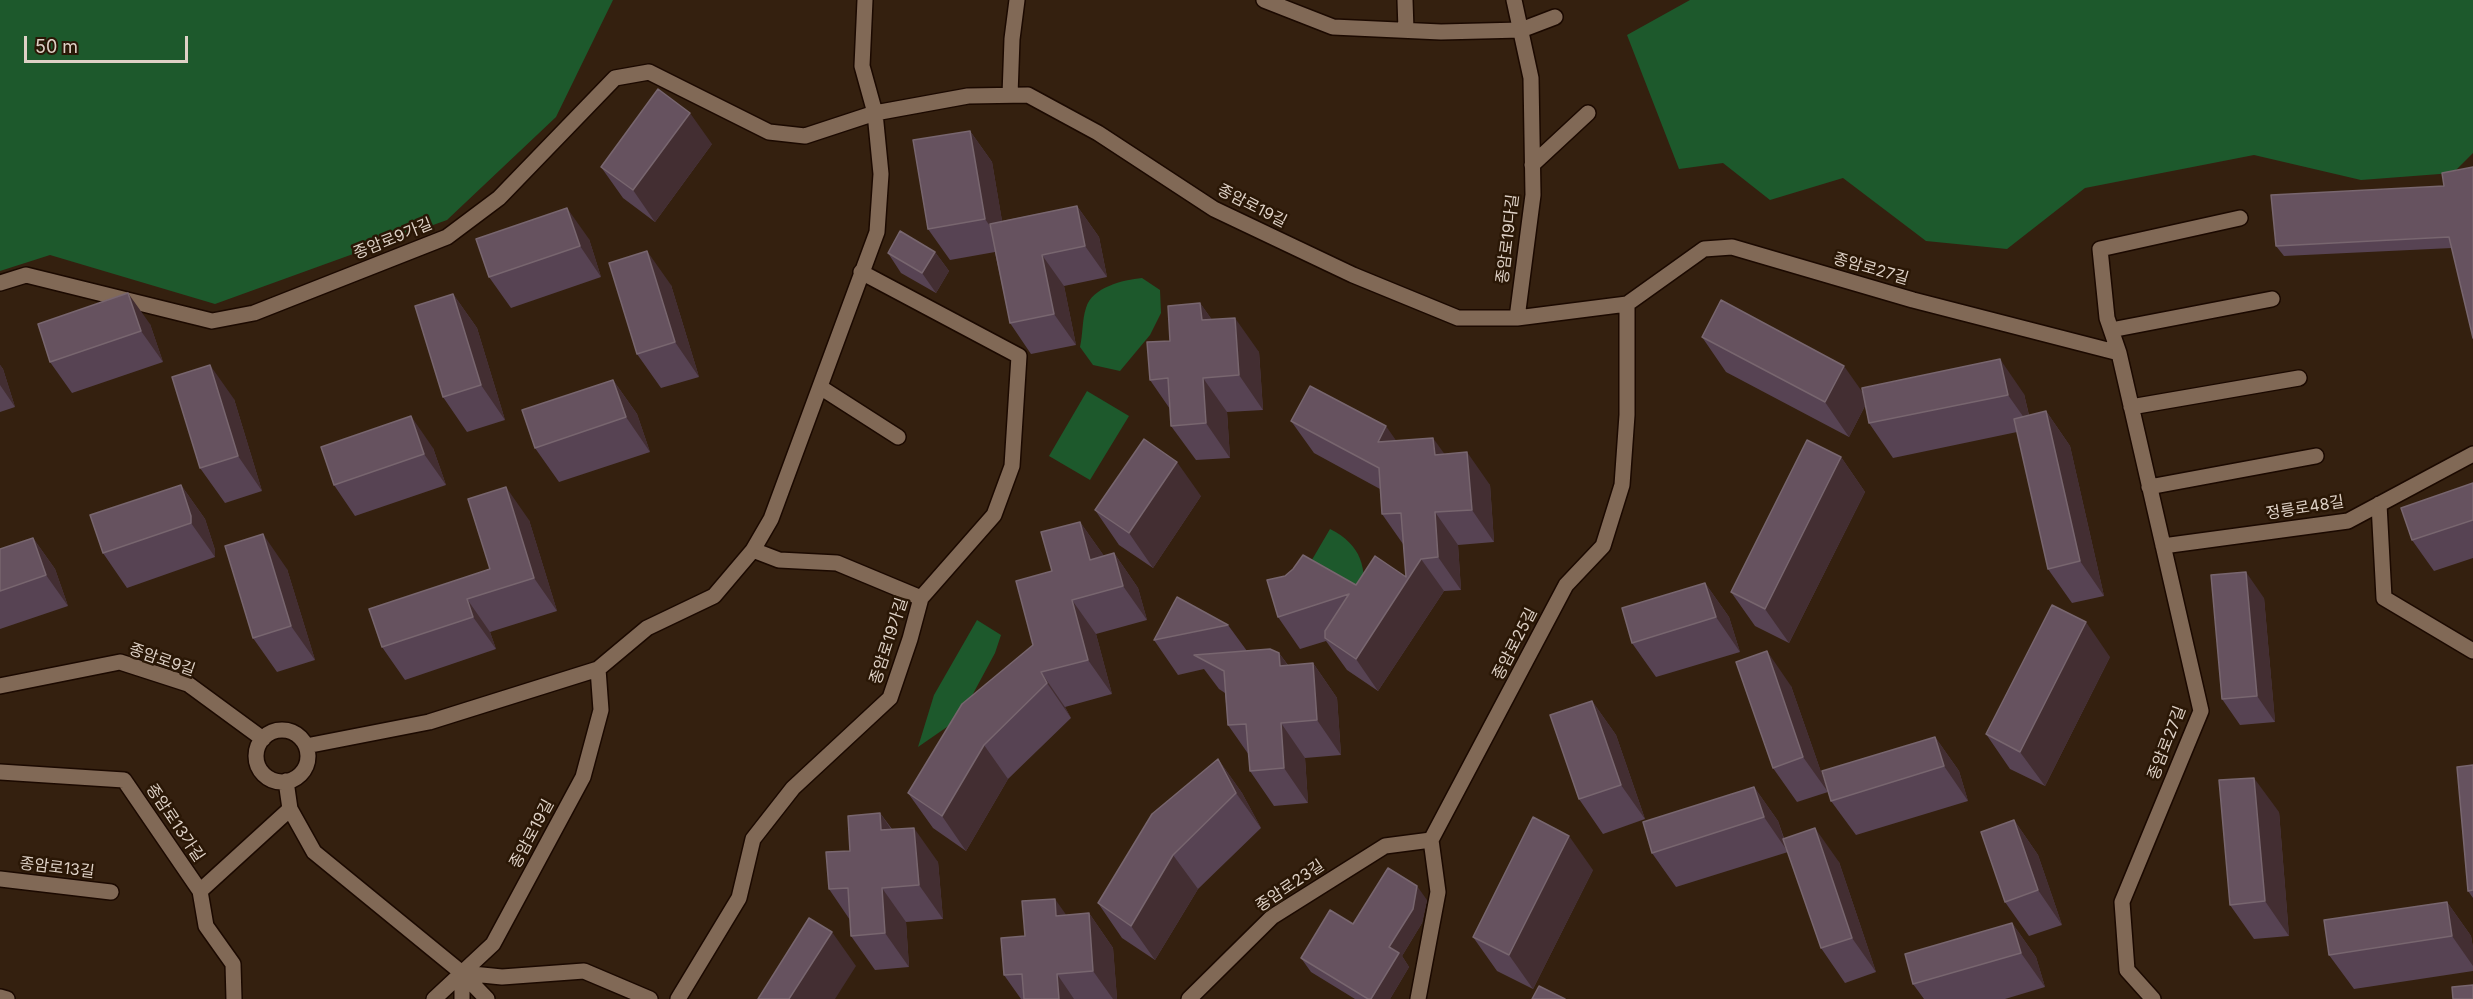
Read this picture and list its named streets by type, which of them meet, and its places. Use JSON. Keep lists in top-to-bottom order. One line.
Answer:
{"streets":{"street":["종암로19길","종암로9가길","종암로19다길","종암로27길","정릉로48길","종암로19가길","종암로25길","종암로9길","종암로13가길","종암로13길","종암로23길"]},"crossings":[["종암로19길","종암로9가길"],["종암로19길","종암로19다길"],["종암로19길","종암로27길"],["종암로19길","종암로25길"],["종암로27길","정릉로48길"],["종암로27길","종암로25길"],["종암로25길","종암로23길"]],"scale_bar":"50 m"}
